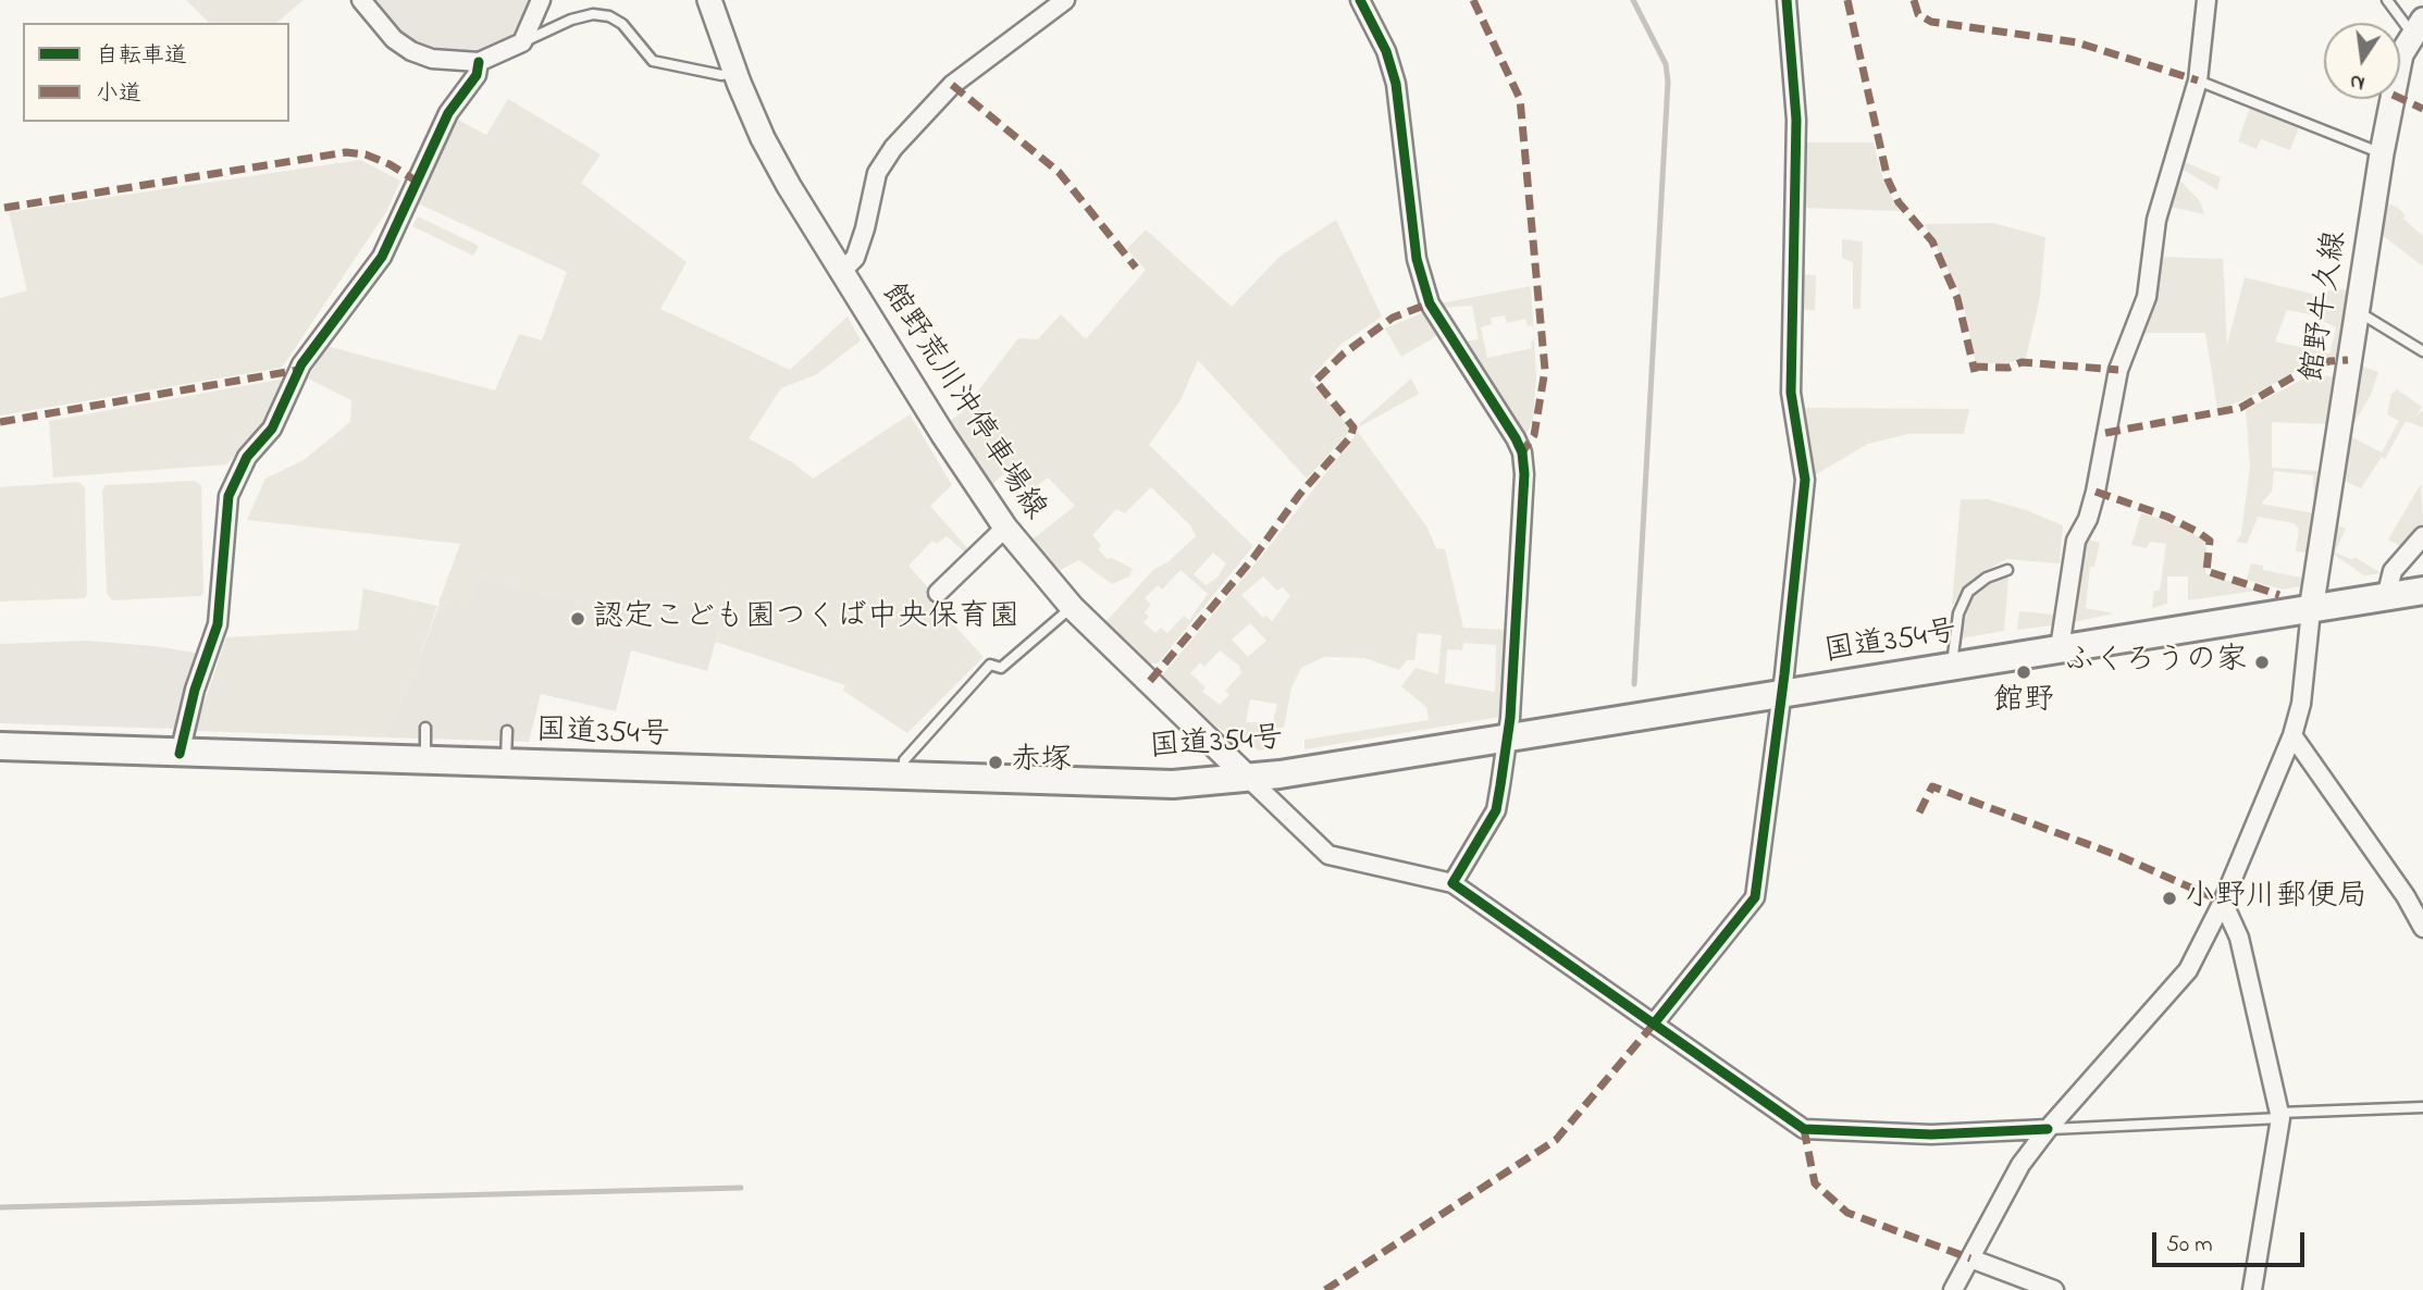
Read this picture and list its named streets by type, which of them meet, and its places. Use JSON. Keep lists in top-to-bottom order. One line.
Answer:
{"streets":{"highway":["国道354号"],"main road":["館野牛久線","館野荒川沖停車場線"]},"crossings":[["館野牛久線","国道354号"],["館野荒川沖停車場線","国道354号"]],"places":["認定こども園つくば中央保育園","ふくろうの家","館野","赤塚","小野川郵便局"],"legend":["自転車道","小道"],"scale_bar":"50 m","north":"bottom"}
